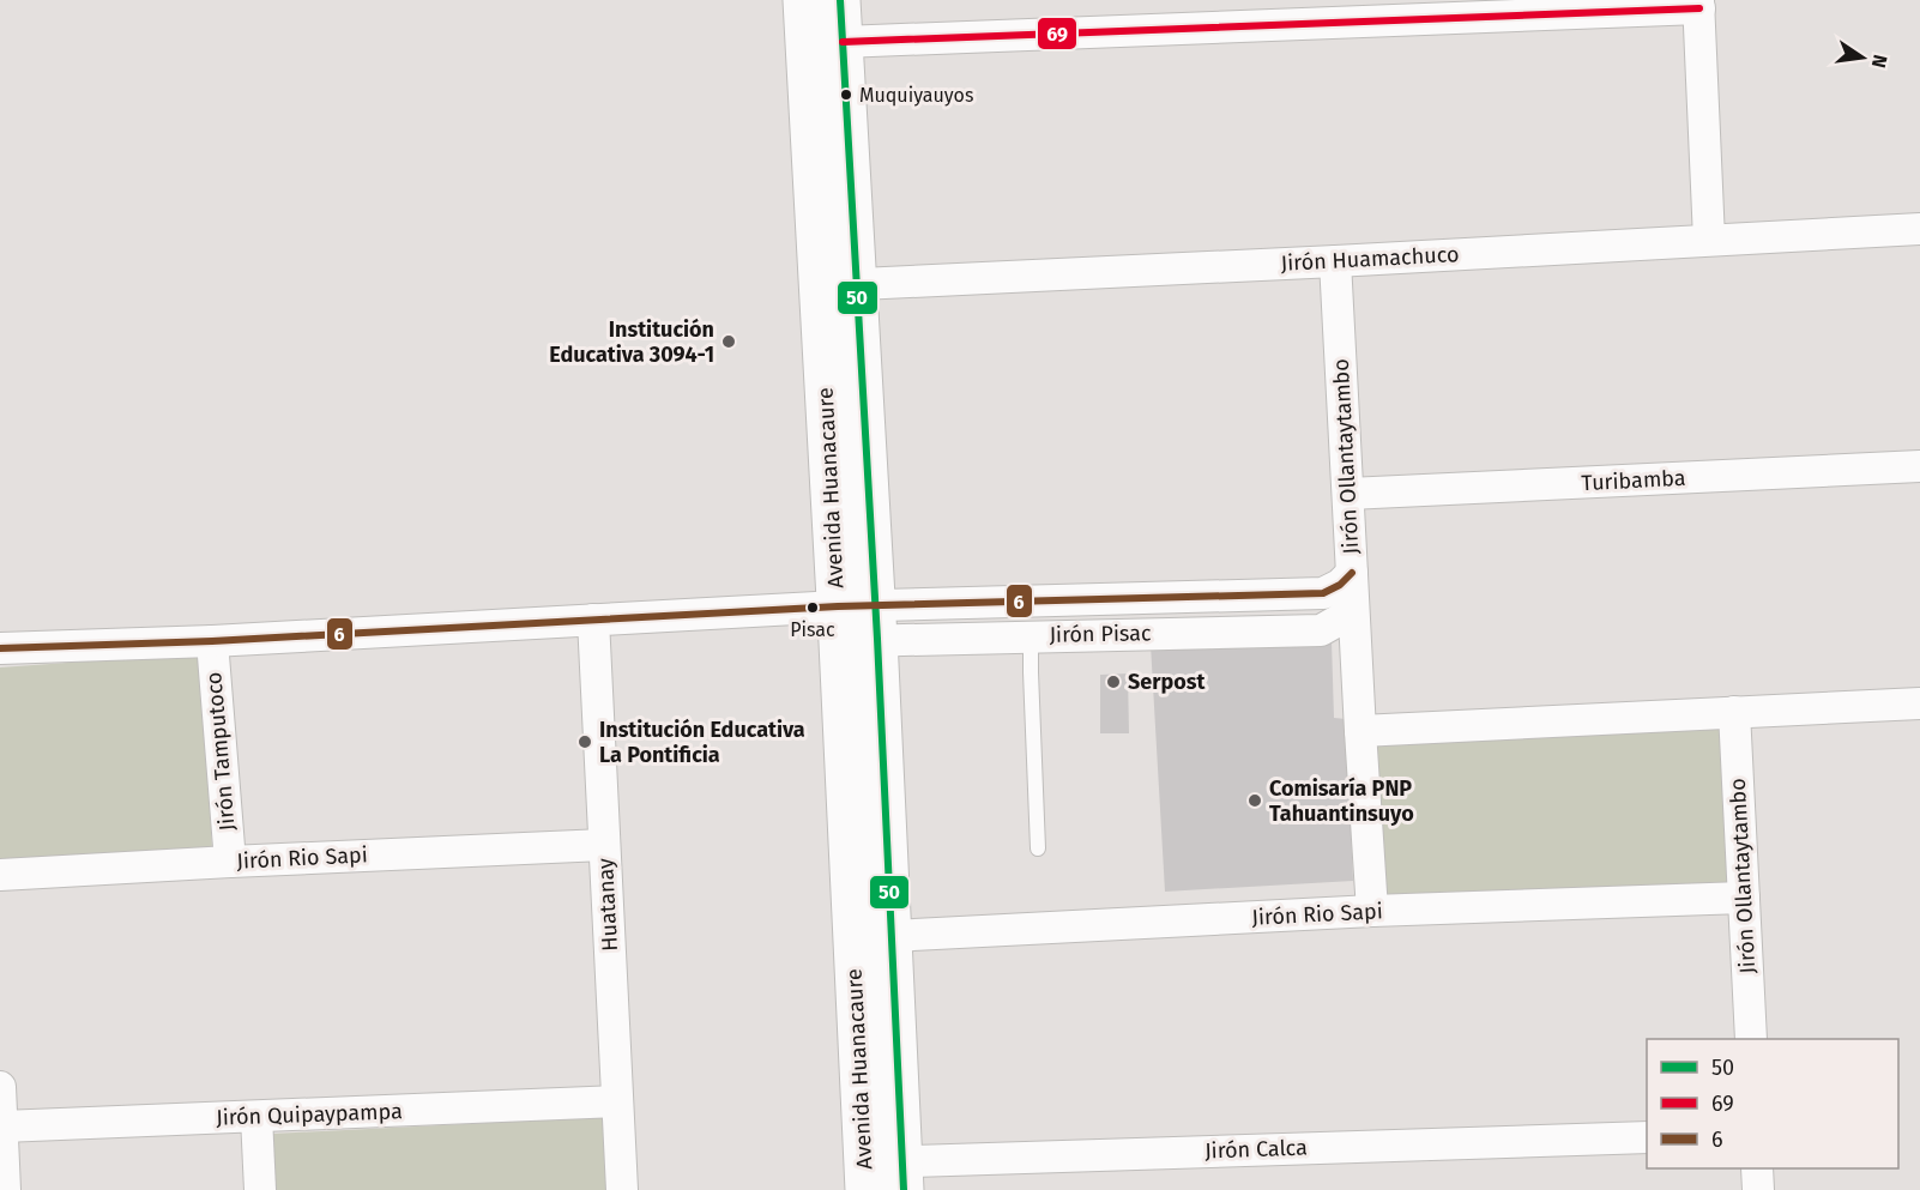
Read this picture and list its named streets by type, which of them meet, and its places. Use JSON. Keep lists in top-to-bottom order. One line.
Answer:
{"streets":{"street":["Jirón Huamachuco","Jirón Ollantaytambo","Turibamba","Avenida Huanacaure","Jirón Pisac","Jirón Tamputoco","Jirón Rio Sapi","Huatanay","Jirón Quipaypampa","Jirón Calca"]},"crossings":[["Jirón Huamachuco","Jirón Ollantaytambo"],["Jirón Huamachuco","Avenida Huanacaure"],["Jirón Ollantaytambo","Turibamba"],["Jirón Ollantaytambo","Jirón Pisac"],["Jirón Ollantaytambo","Jirón Rio Sapi"],["Avenida Huanacaure","Jirón Pisac"],["Avenida Huanacaure","Jirón Rio Sapi"],["Avenida Huanacaure","Jirón Calca"],["Jirón Pisac","Jirón Tamputoco"],["Jirón Pisac","Huatanay"],["Jirón Tamputoco","Jirón Rio Sapi"],["Jirón Rio Sapi","Huatanay"],["Huatanay","Jirón Quipaypampa"]],"places":["Muquiyauyos","Institución Educativa 3094-1","Pisac","Serpost","Institución Educativa La Pontificia","Comisaría PNP Tahuantinsuyo"],"lines":["transit line 50","transit line 69","transit line 6"],"legend":["50","69","6"],"north":"right"}
